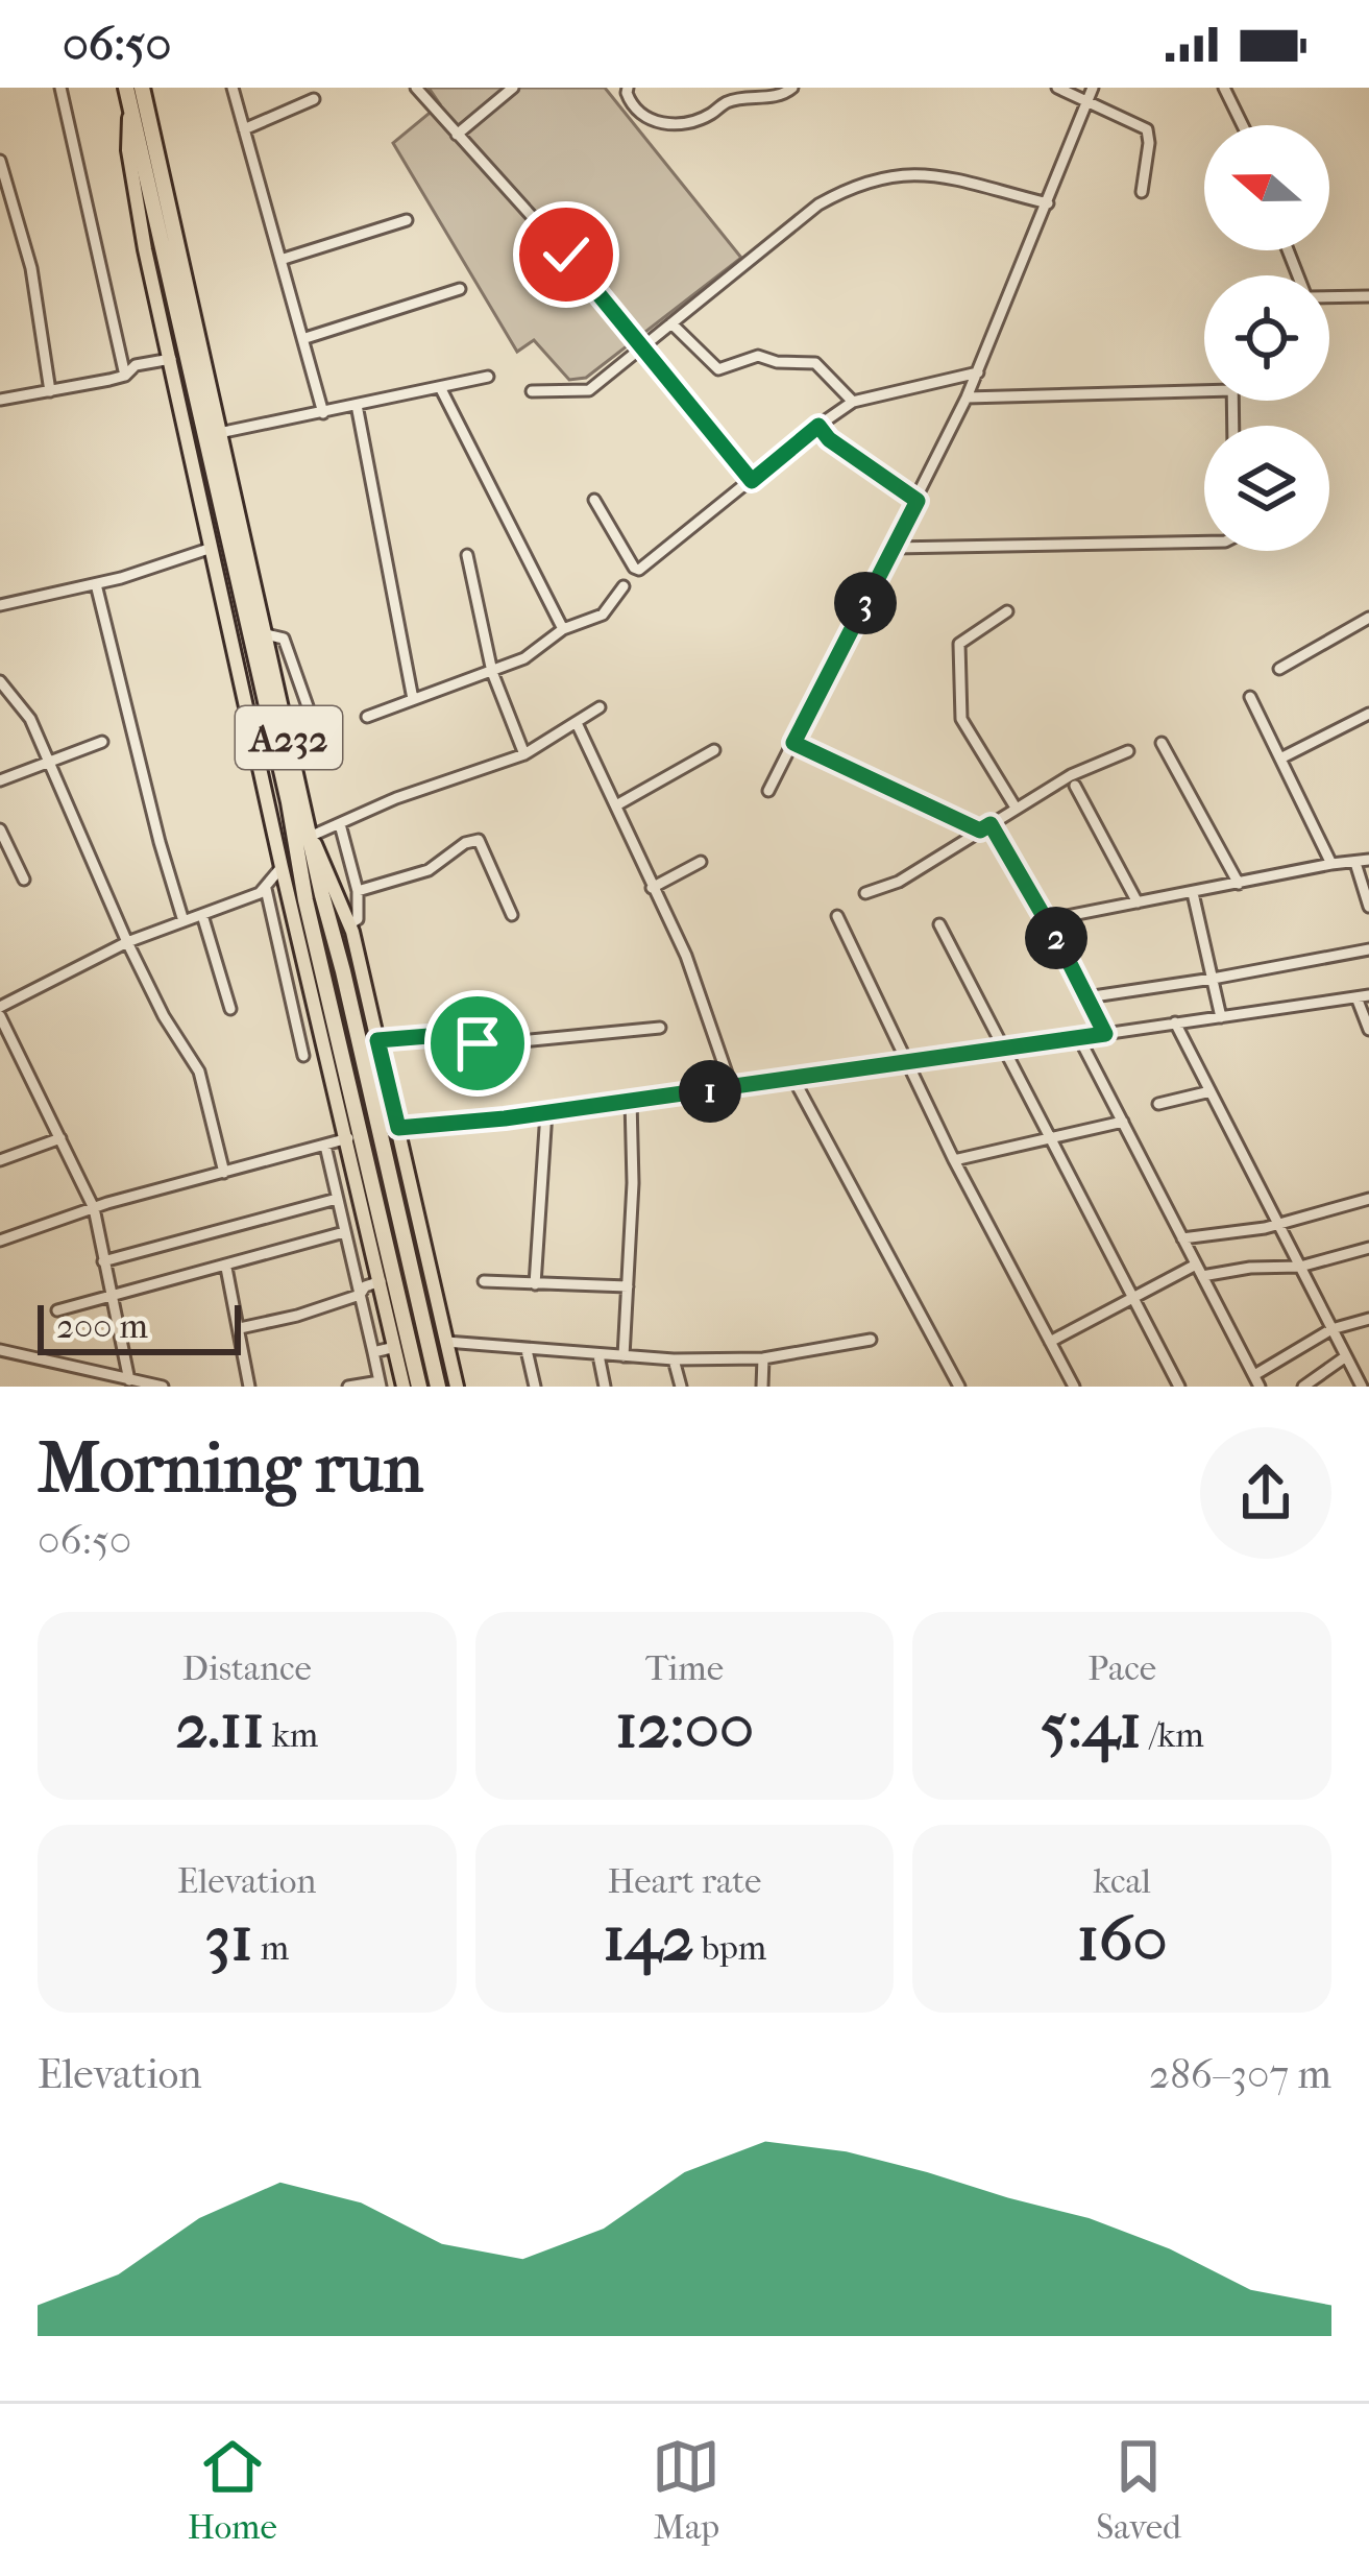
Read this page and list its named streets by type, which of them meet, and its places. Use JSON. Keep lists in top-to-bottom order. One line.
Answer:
{"streets":{"highway":["A232"]},"scale_bar":"200 m","north":"left","page":{"status":"06:50","pins":["3","2","1"],"scale":"200 m","heading":["Morning run","06:50"],"stats":[["Distance","2.11 km"],["Time","12:00"],["Pace","5:41 /km"],["Elevation","31 m"],["Heart rate","142 bpm"],["kcal","160"]],"chart":["Elevation","286–307 m"],"tabs":["Home","Map","Saved"]}}
